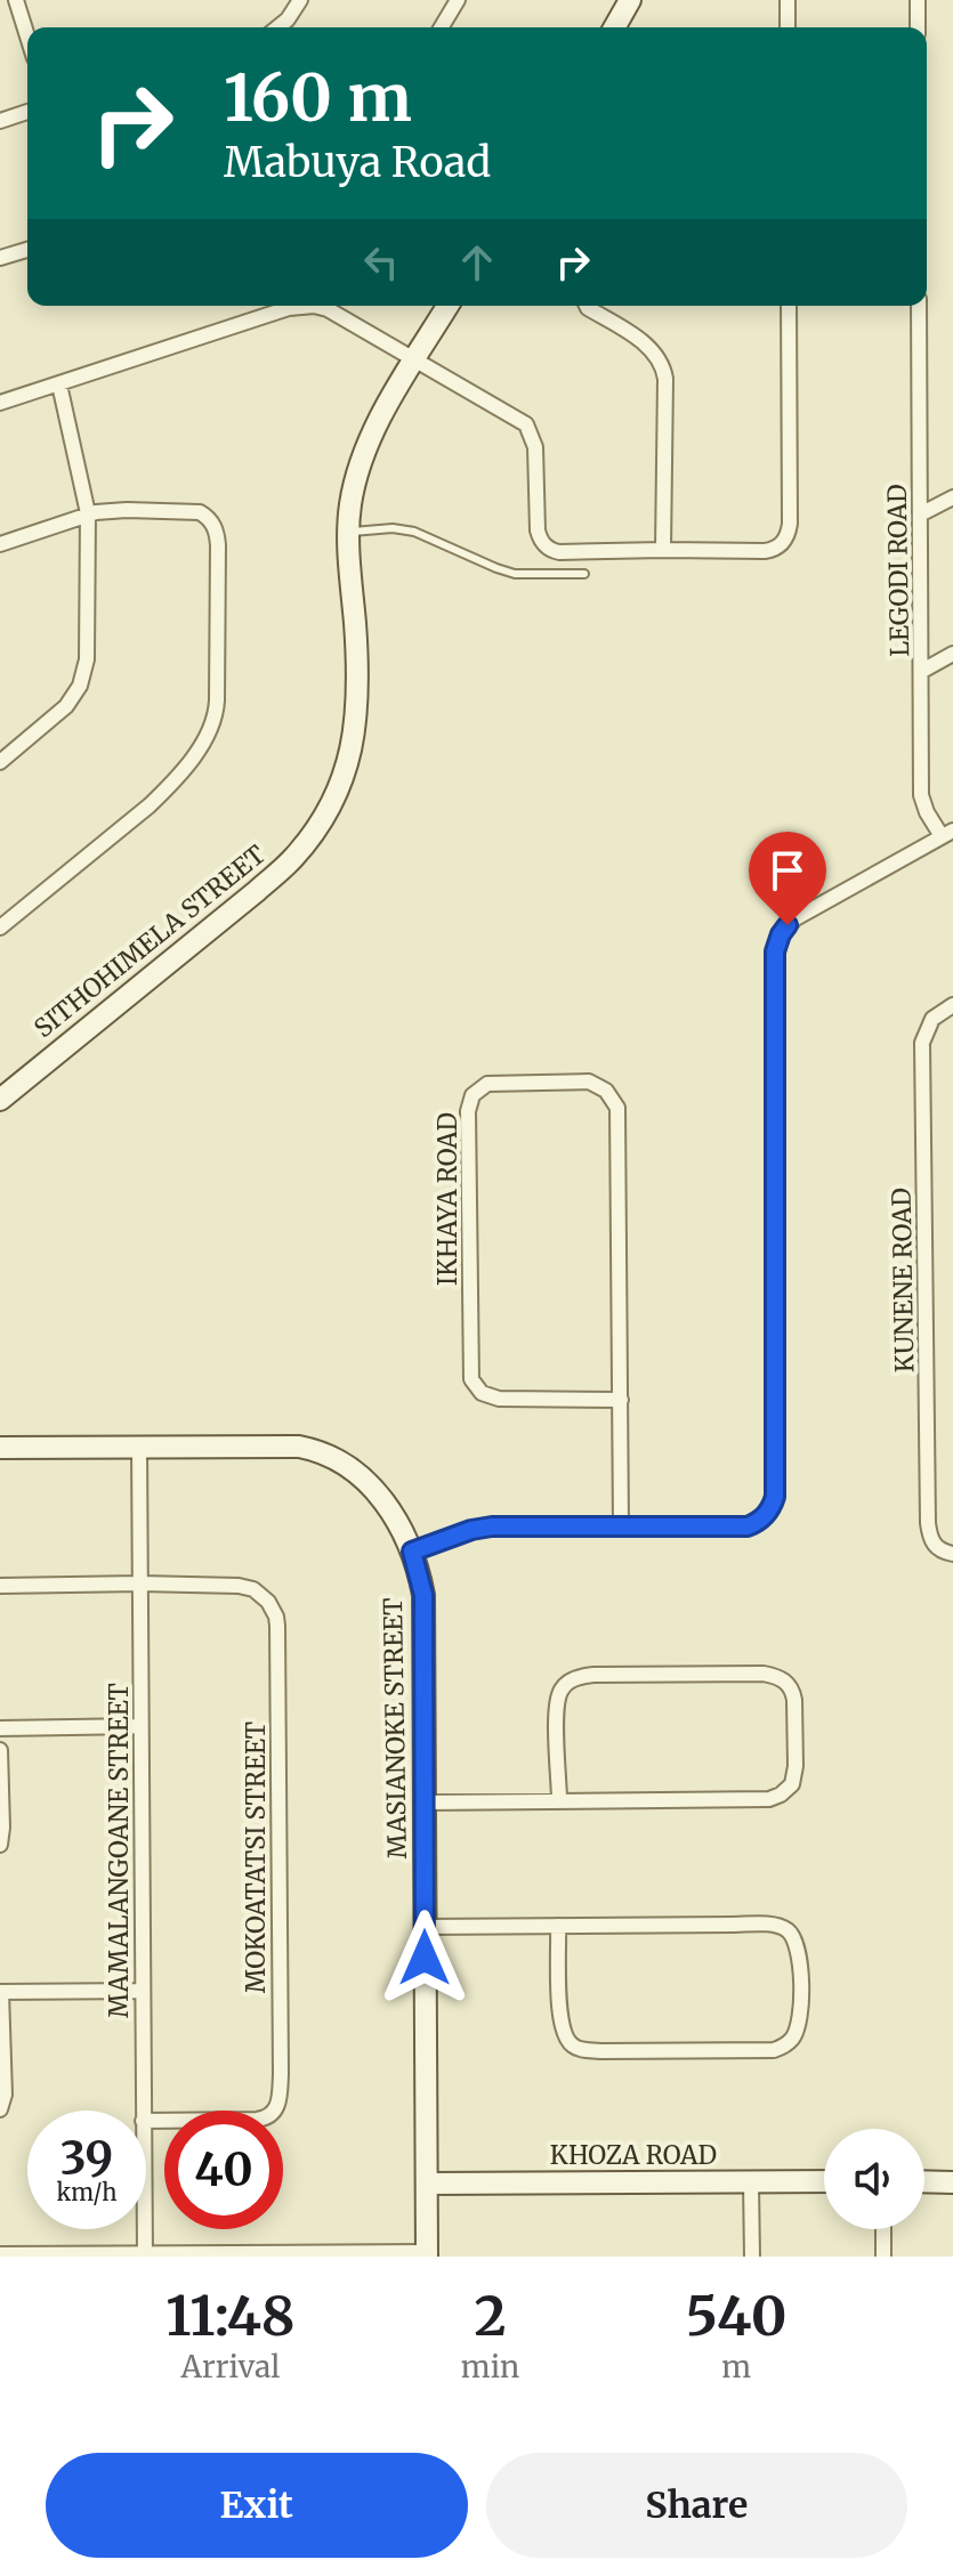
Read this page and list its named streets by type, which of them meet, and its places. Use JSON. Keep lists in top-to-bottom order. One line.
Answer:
{"streets":{"street":["LEGODI ROAD","SITHOHIMELA STREET","IKHAYA ROAD","KUNENE ROAD","MASIANOKE STREET","MAMALANGOANE STREET","MOKOATATSI STREET","KHOZA ROAD"]},"crossings":[["MASIANOKE STREET","MAMALANGOANE STREET"],["MASIANOKE STREET","KHOZA ROAD"],["MAMALANGOANE STREET","MOKOATATSI STREET"]],"page":{"turn":["160 m","Mabuya Road"],"speed":"39 km/h","limit":"40","eta":["11:48","Arrival","2","min","540","m"],"buttons":["Exit","Share"]}}
